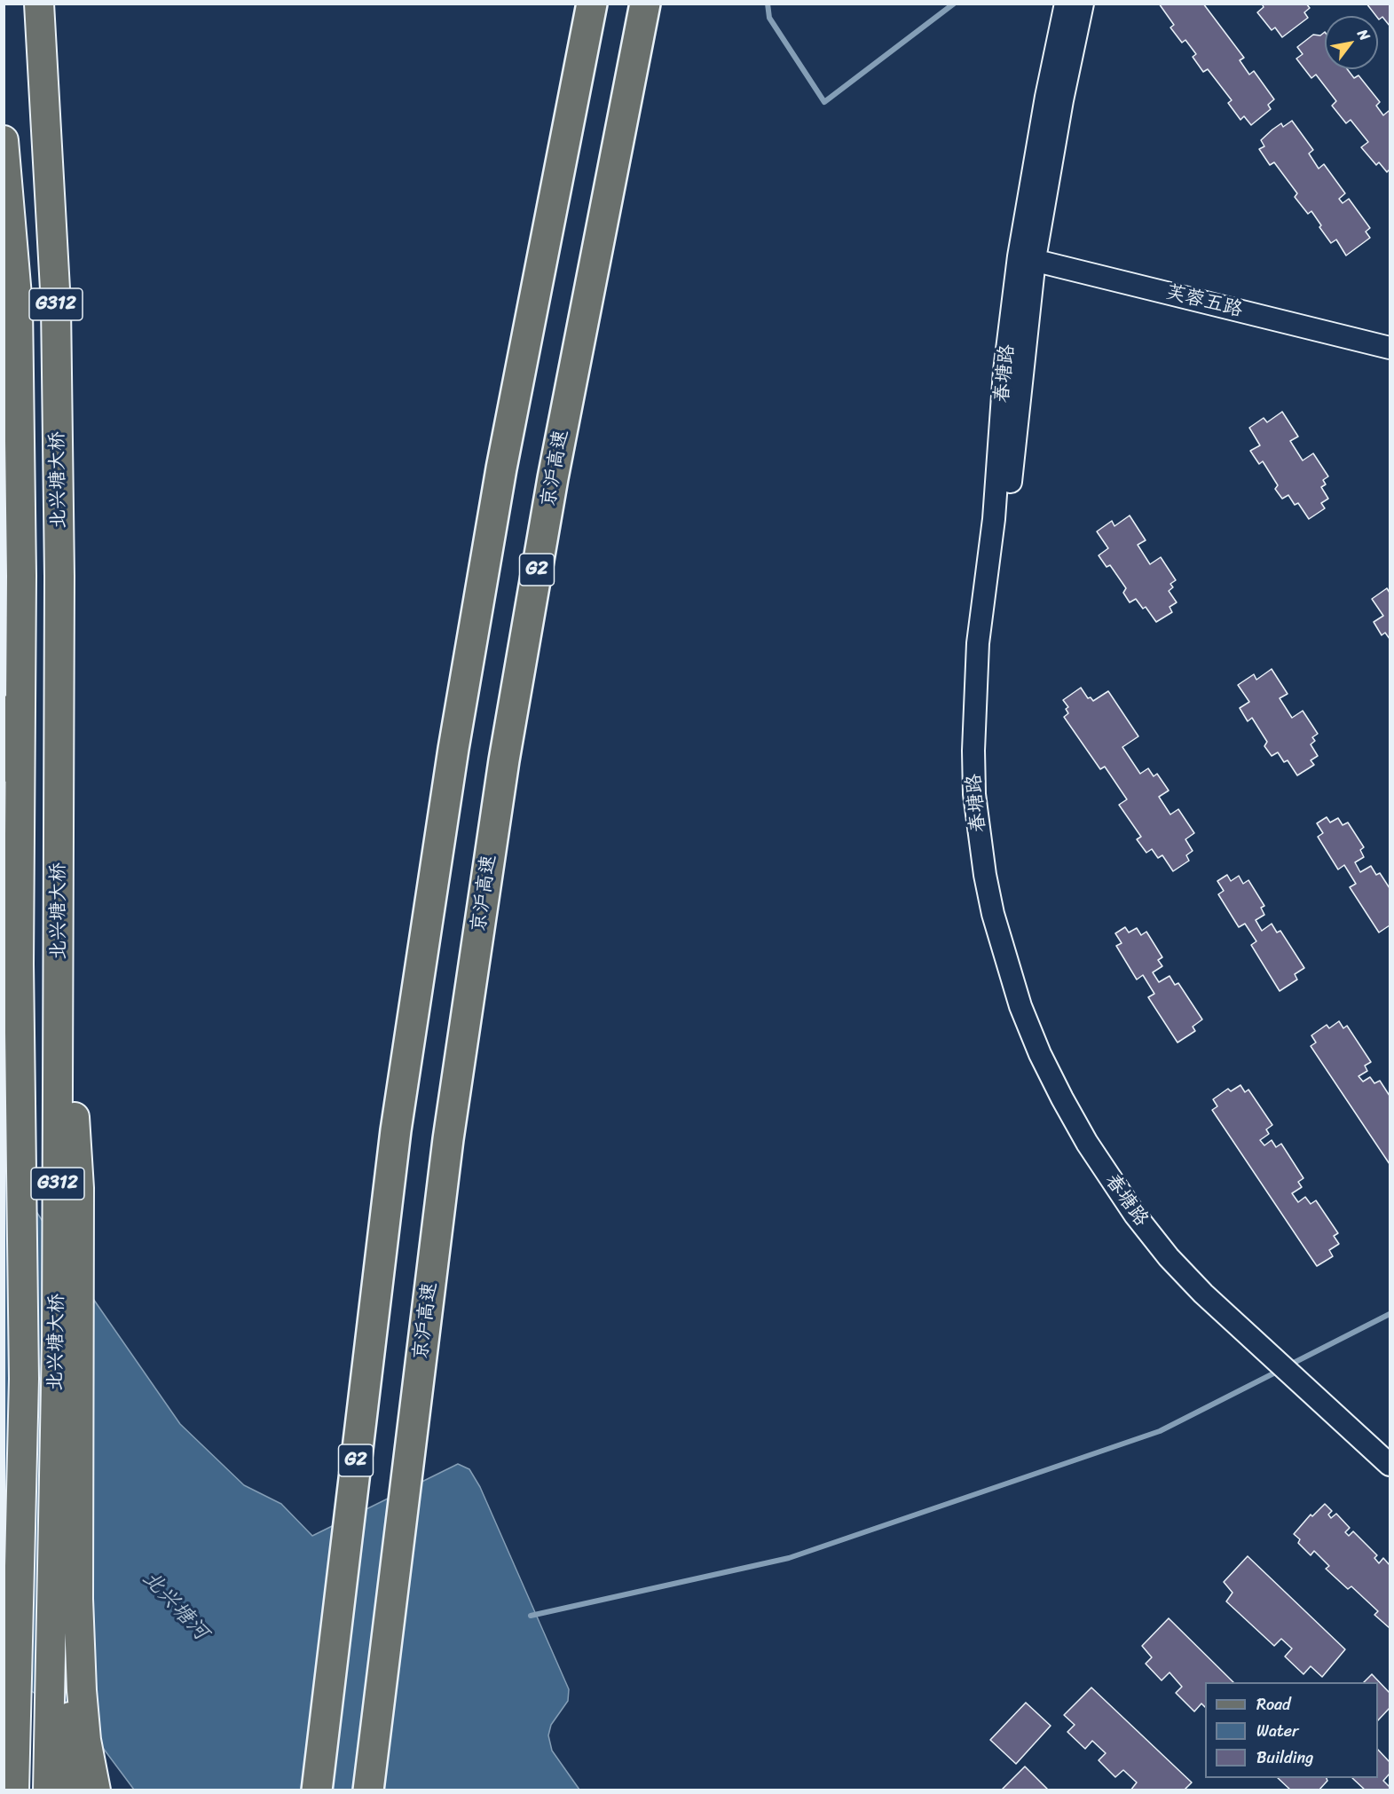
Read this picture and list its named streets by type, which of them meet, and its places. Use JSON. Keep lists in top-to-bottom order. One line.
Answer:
{"streets":{"highway":["G312","京沪高速","北兴塘大桥","G2"],"street":["芙蓉五路","春塘路"]},"crossings":[["芙蓉五路","春塘路"]],"water":["北兴塘河"],"legend":["Road","Water","Building"],"north":"top right"}
